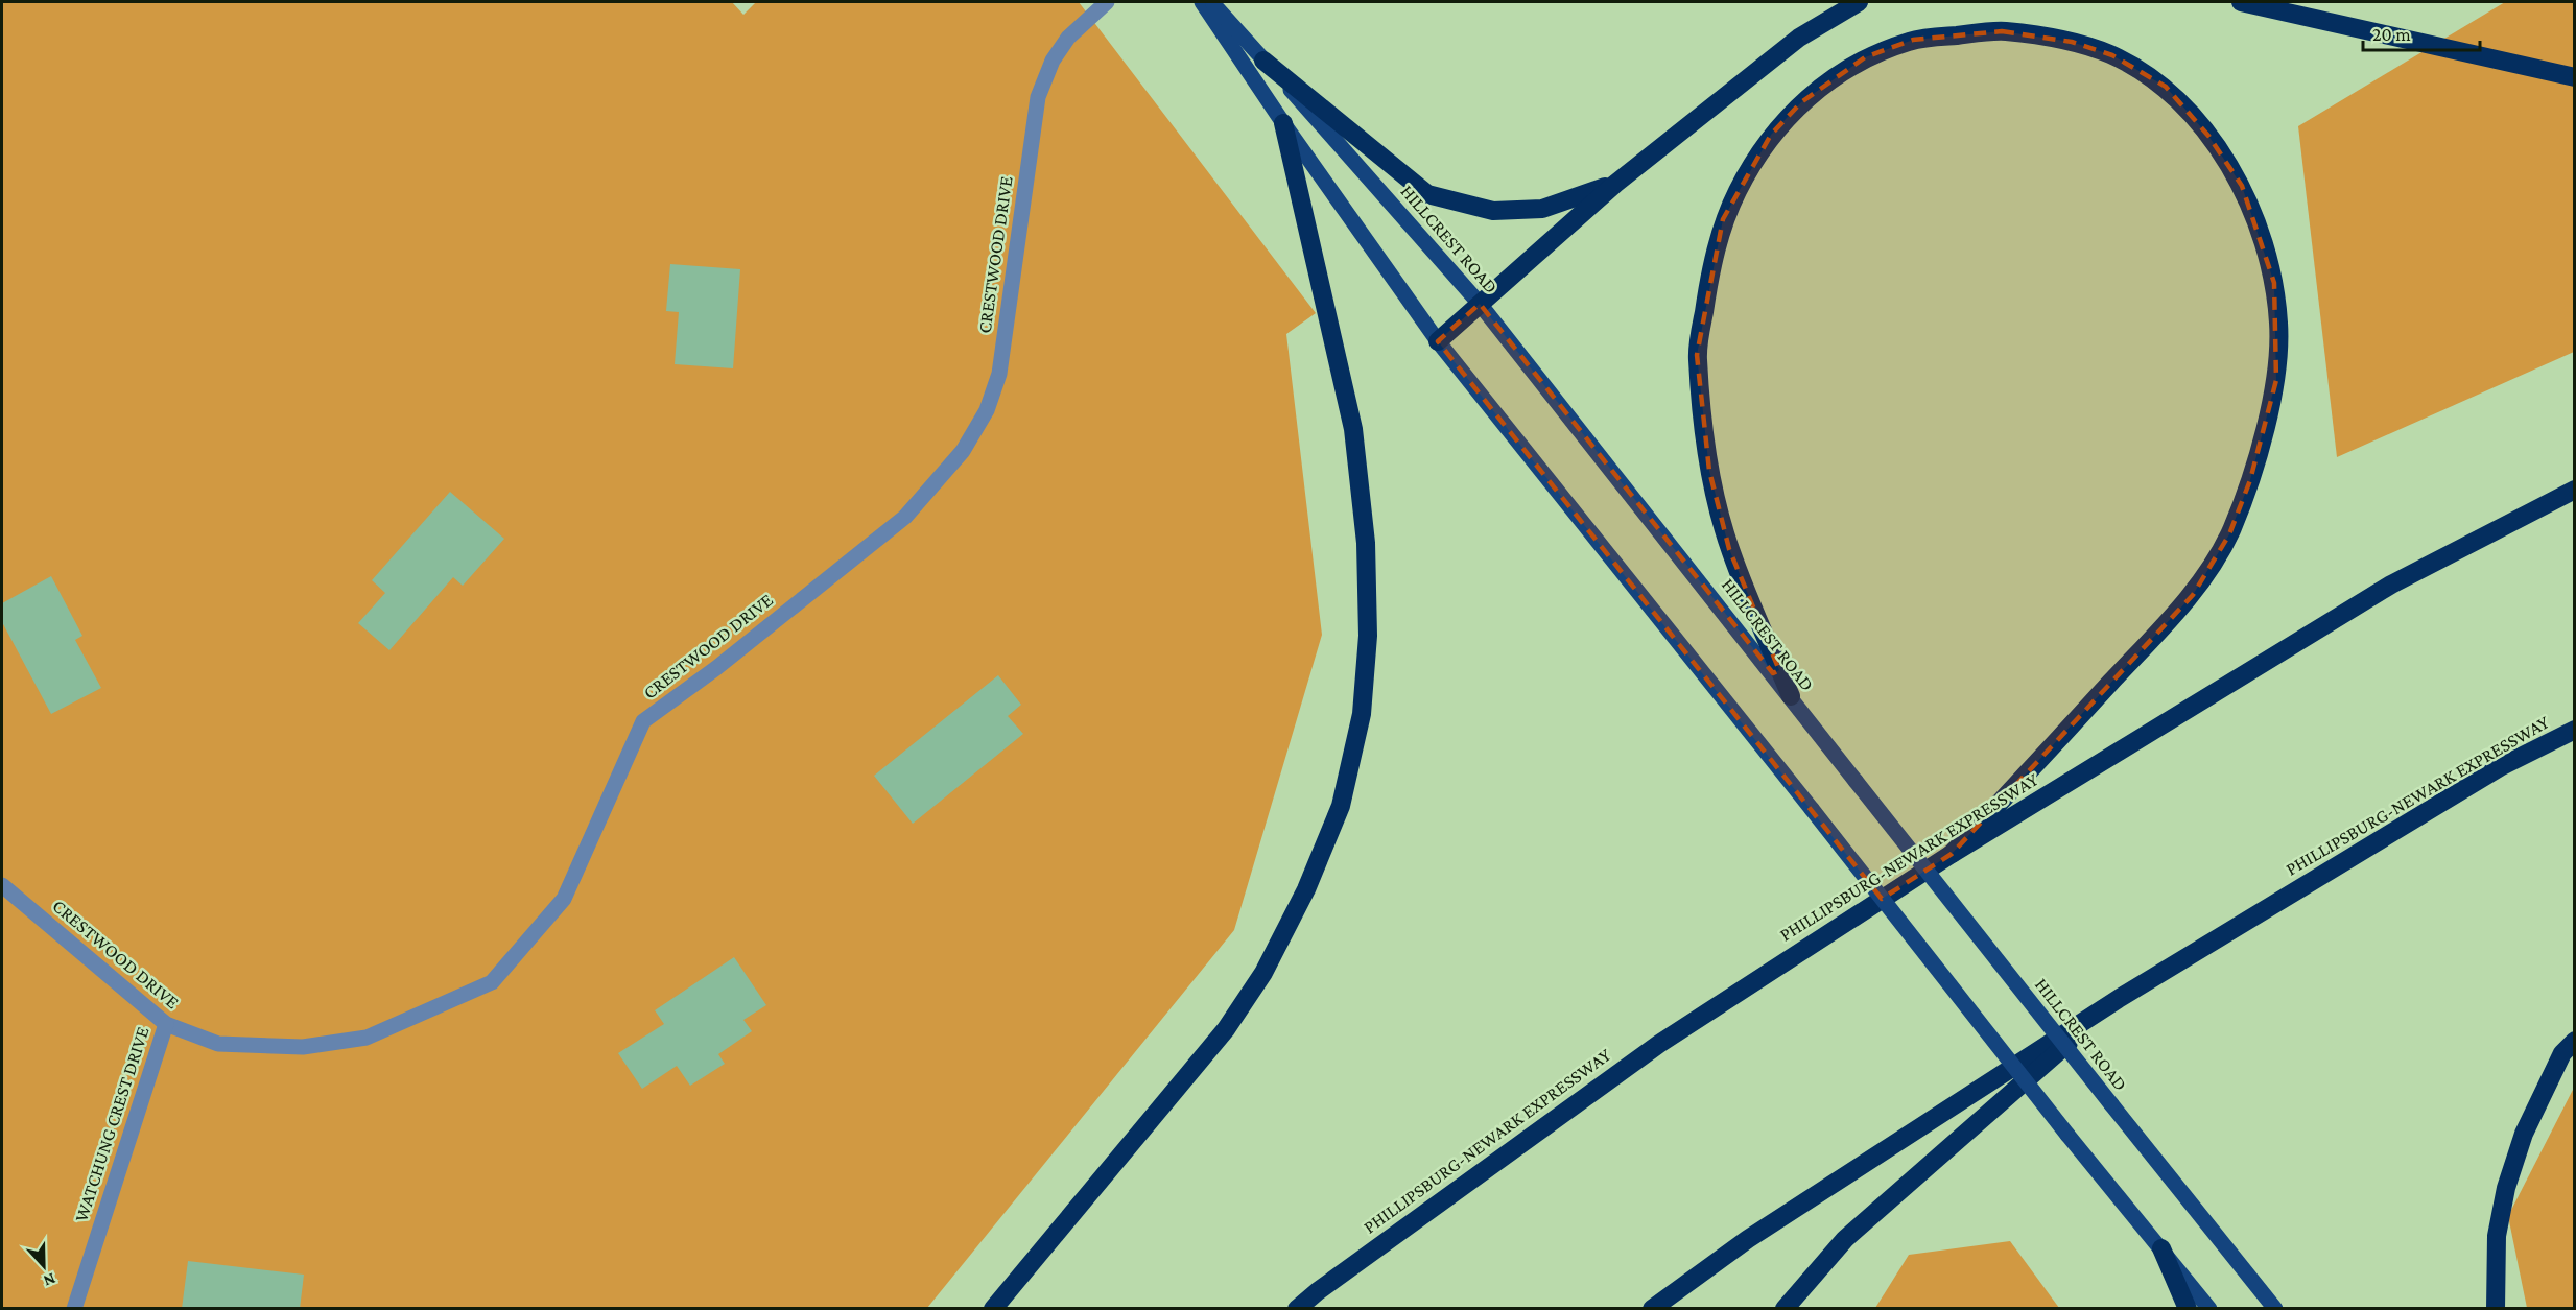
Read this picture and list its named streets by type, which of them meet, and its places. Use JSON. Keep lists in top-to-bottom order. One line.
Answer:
{"streets":{"highway":["PHILLIPSBURG-NEWARK EXPRESSWAY"],"main road":["HILLCREST ROAD"],"street":["CRESTWOOD DRIVE","WATCHUNG CREST DRIVE"]},"crossings":[["CRESTWOOD DRIVE","WATCHUNG CREST DRIVE"]],"scale_bar":"20 m","north":"bottom"}
